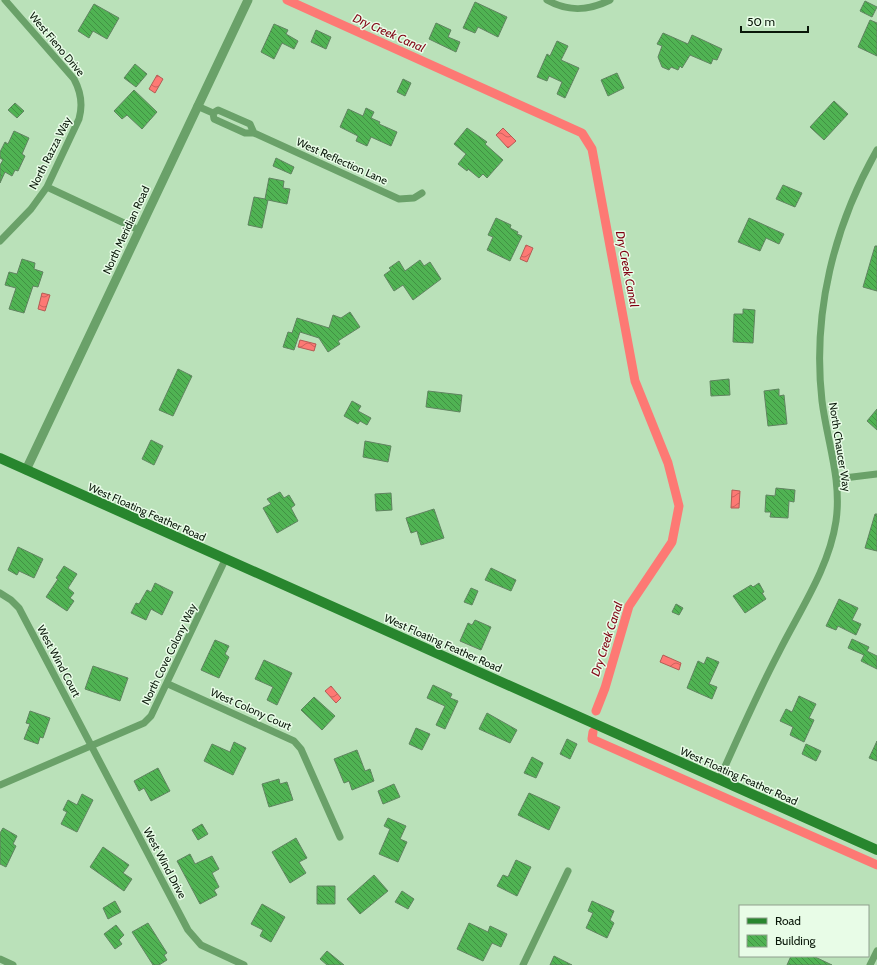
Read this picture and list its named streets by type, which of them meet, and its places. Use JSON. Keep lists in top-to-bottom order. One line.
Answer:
{"streets":{"main road":["West Floating Feather Road"],"street":["West Fieno Drive","North Razza Way","West Reflection Lane","North Meridian Road","North Chaucer Way","North Cove Colony Way","West Wind Court","West Colony Court","West Wind Drive"]},"crossings":[["West Fieno Drive","North Razza Way"],["West Reflection Lane","North Meridian Road"],["North Meridian Road","West Floating Feather Road"],["North Chaucer Way","West Floating Feather Road"],["West Floating Feather Road","North Cove Colony Way"],["North Cove Colony Way","West Wind Court"],["North Cove Colony Way","West Colony Court"],["North Cove Colony Way","West Wind Drive"],["West Wind Court","West Wind Drive"]],"water":["Dry Creek Canal"],"legend":["Road","Building"],"scale_bar":"50 m"}
